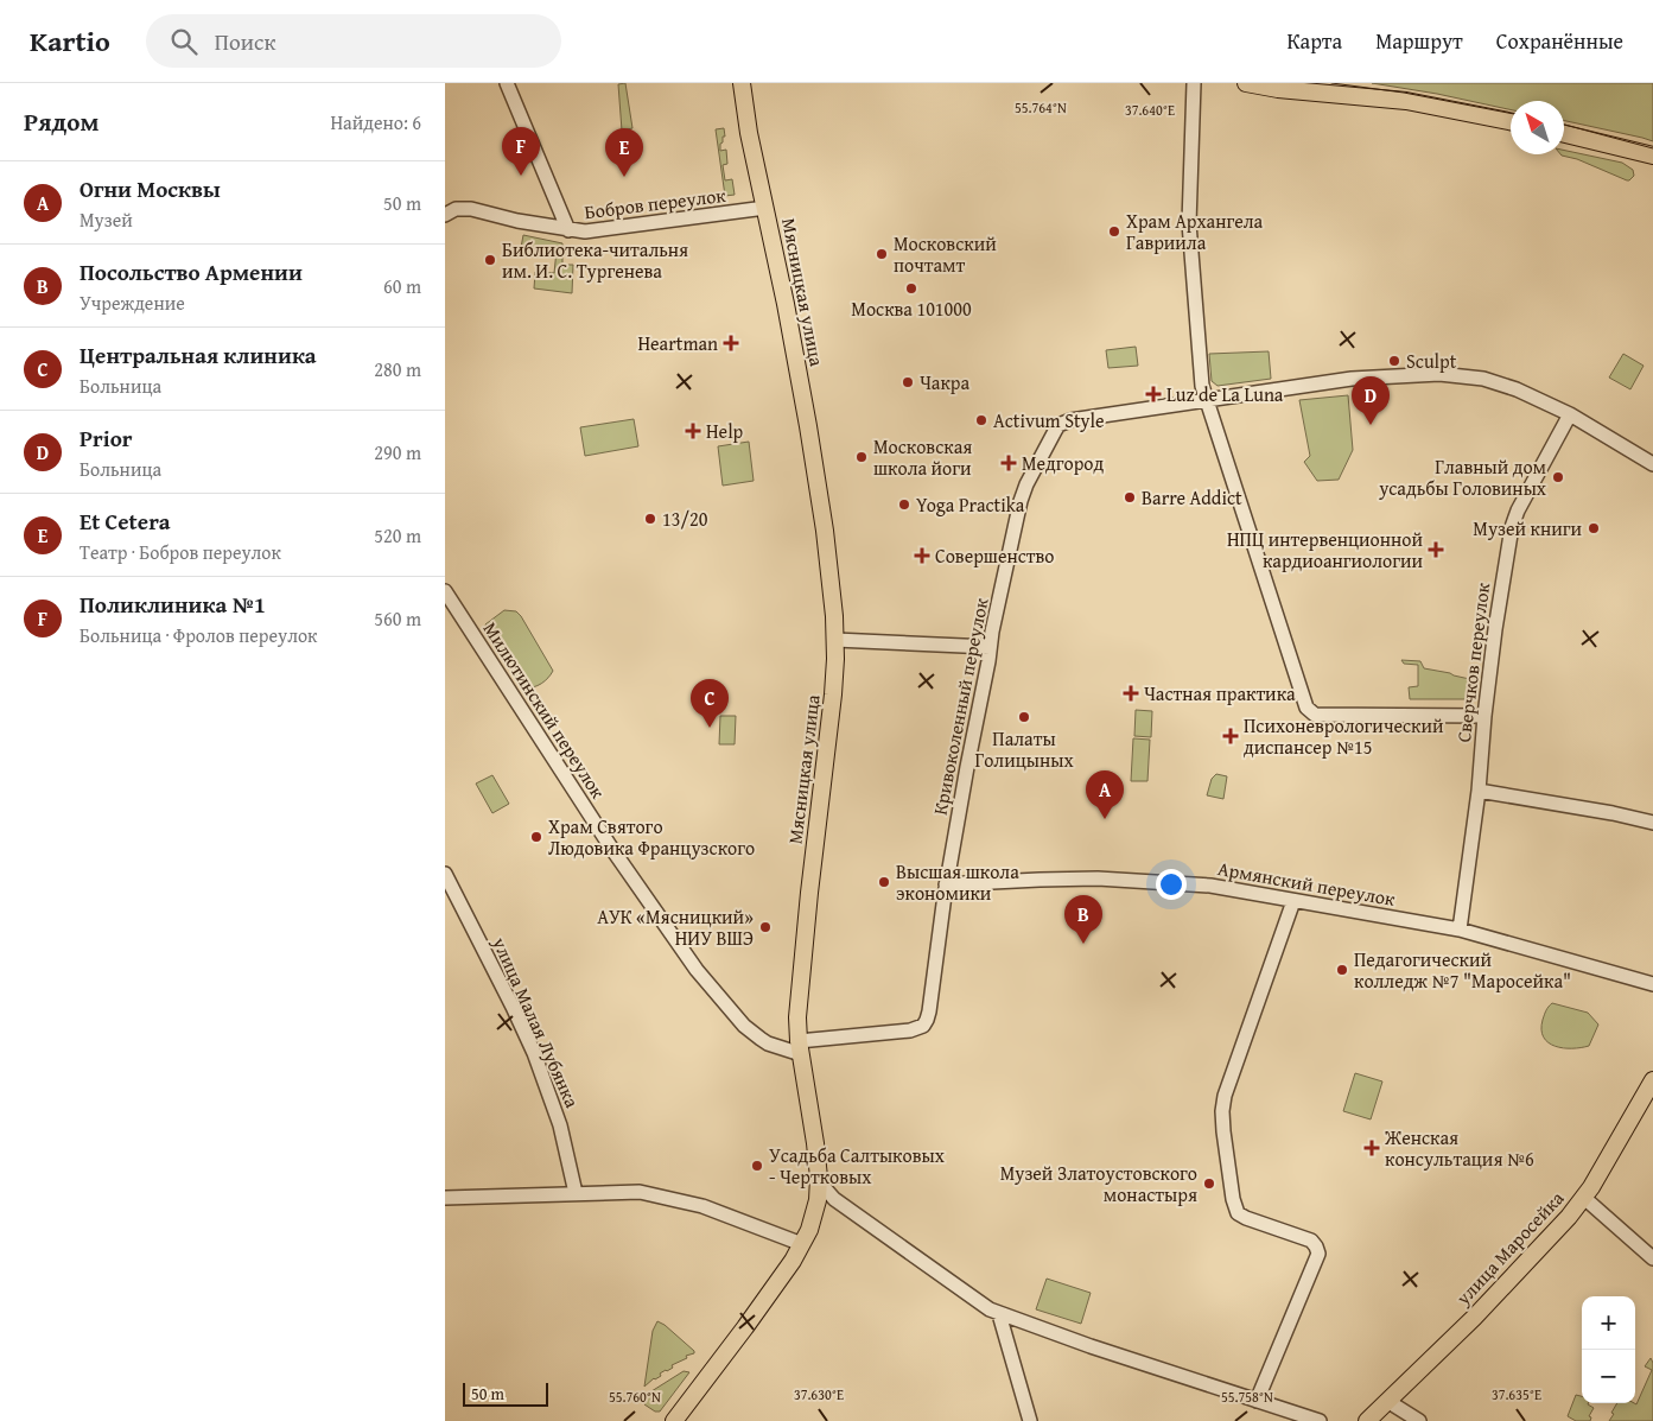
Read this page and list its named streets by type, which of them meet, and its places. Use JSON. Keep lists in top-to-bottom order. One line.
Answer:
{"streets":{"main road":["Мясницкая улица","улица Маросейка"],"street":["Бобров переулок","Сверчков переулок","Кривоколенный переулок","Милютинский переулок","Армянский переулок","улица Малая Лубянка"]},"crossings":[["Бобров переулок","Мясницкая улица"],["Мясницкая улица","Кривоколенный переулок"],["Мясницкая улица","Милютинский переулок"],["Сверчков переулок","Армянский переулок"],["Кривоколенный переулок","Милютинский переулок"],["Кривоколенный переулок","Армянский переулок"]],"places":{"other":["Храм Архангела Гавриила","Московский почтамт","Библиотека-читальня им. И. С. Тургенева","Москва 101000","Sculpt","Чакра","Activum Style","Московская школа йоги","Главный дом усадьбы Головиных","Barre Addict","Yoga Practika","13/20","Музей книги","Палаты Голицыных","Храм Святого Людовика Французского","Высшая школа экономики","АУК «Мясницкий» НИУ ВШЭ","Педагогический колледж №7 \"Маросейка\"","Усадьба Салтыковых - Чертковых","Музей Златоустовского монастыря"],"health":["Heartman","Luz de La Luna","Help","Медгород","НПЦ интервенционной кардиоангиологии","Совершенство","Частная практика","Психоневрологический диспансер №15","Женская консультация №6"]},"scale_bar":"50 m","north":"top left","page":{"header":"Kartio","search":"Поиск","nav":["Карта","Маршрут","Сохранённые"],"heading":["Рядом","Найдено: 6"],"pins":["F","E","D","C","A","B"],"list":[{"mark":"A","name":"Огни Москвы","note":"Музей","value":"50 m"},{"mark":"B","name":"Посольство Армении","note":"Учреждение","value":"60 m"},{"mark":"C","name":"Центральная клиника","note":"Больница","value":"280 m"},{"mark":"D","name":"Prior","note":"Больница","value":"290 m"},{"mark":"E","name":"Et Cetera","note":"Театр · Бобров переулок","value":"520 m"},{"mark":"F","name":"Поликлиника №1","note":"Больница · Фролов переулок","value":"560 m"}],"map_buttons":["+","−"],"scale":"50 m"},"coordinates":["55.764°N","37.640°E","37.630°E","37.635°E","55.760°N","55.758°N"]}
